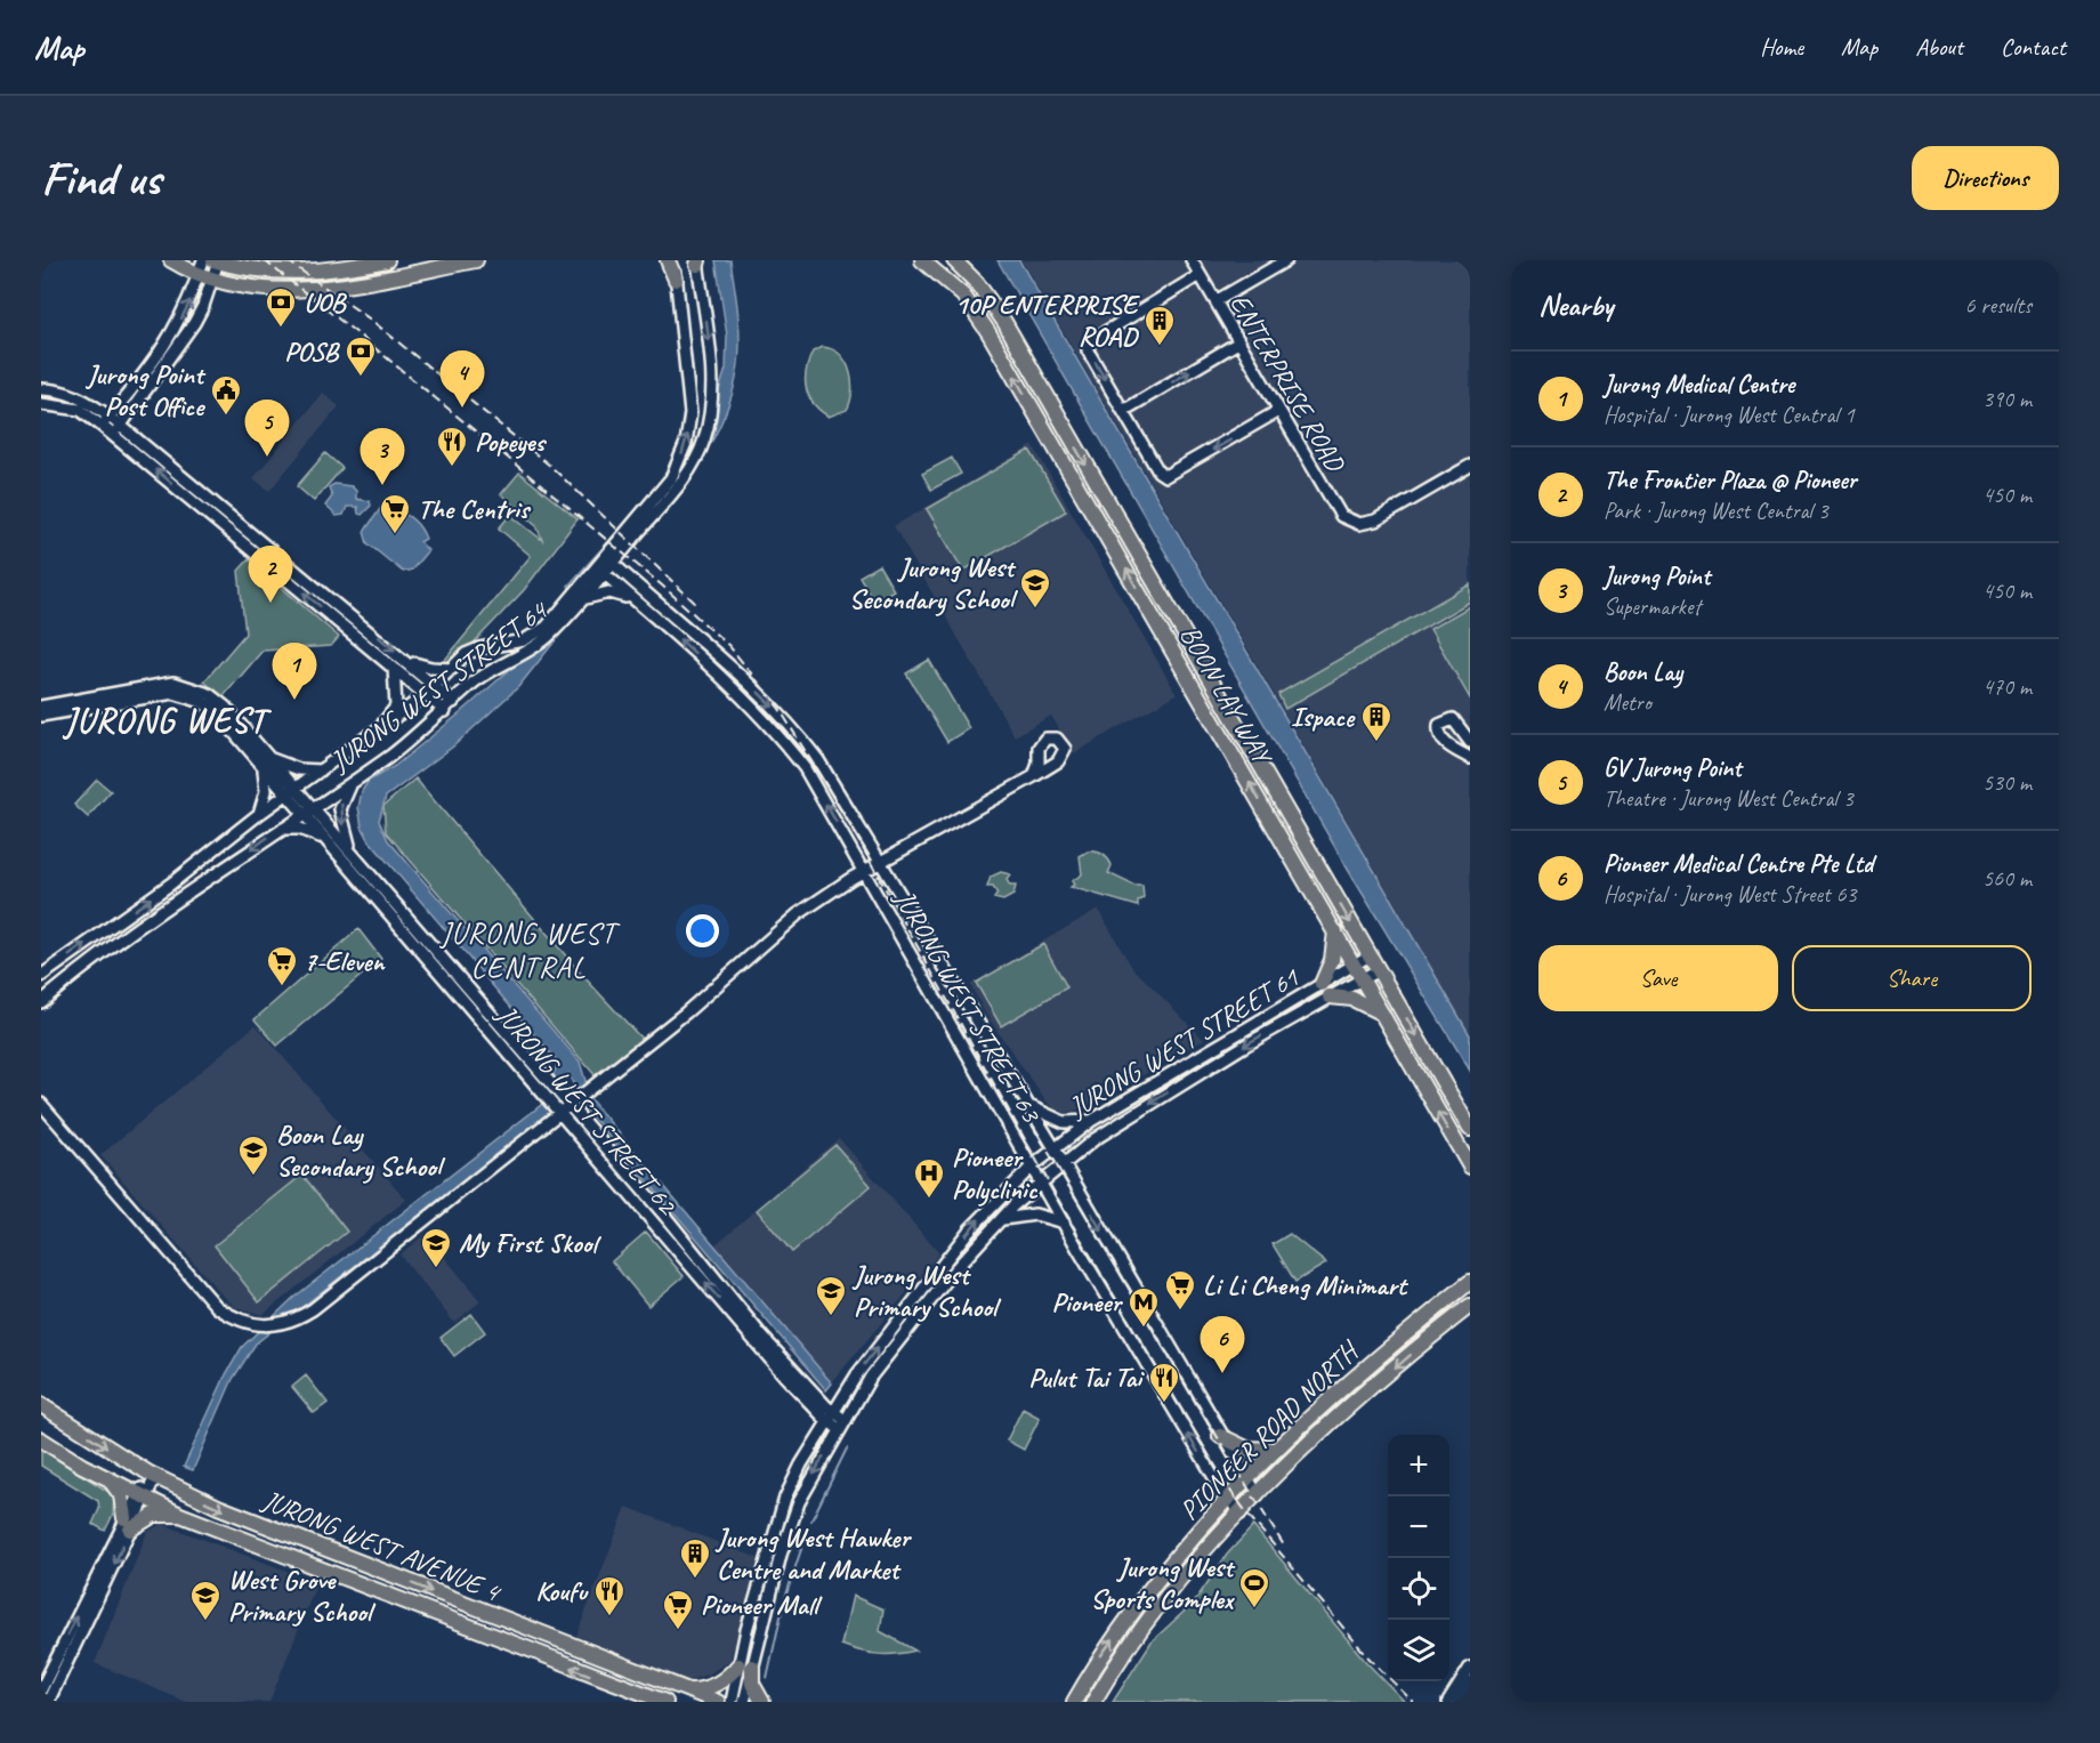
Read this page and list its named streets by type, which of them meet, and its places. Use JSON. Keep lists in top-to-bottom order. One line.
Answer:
{"streets":{"main road":["BOON LAY WAY","PIONEER ROAD NORTH","JURONG WEST AVENUE 4"],"street":["ENTERPRISE ROAD","JURONG WEST STREET 64","JURONG WEST STREET 63","JURONG WEST STREET 61","JURONG WEST STREET 62"]},"crossings":[["JURONG WEST STREET 64","JURONG WEST STREET 63"],["JURONG WEST STREET 64","JURONG WEST STREET 62"],["BOON LAY WAY","JURONG WEST STREET 61"],["JURONG WEST STREET 63","JURONG WEST STREET 61"],["JURONG WEST STREET 63","PIONEER ROAD NORTH"],["JURONG WEST STREET 61","JURONG WEST STREET 62"]],"districts":["JURONG WEST","JURONG WEST CENTRAL"],"places":{"bank":["UOB","POSB"],"building":["10P ENTERPRISE ROAD","Ispace","Jurong West Hawker Centre and Market"],"public building":["Jurong Point Post Office"],"restaurant":["Popeyes","Pulut Tai Tai","Koufu"],"supermarket":["The Centris","7-Eleven","Li Li Cheng Minimart","Pioneer Mall"],"school or university":["Jurong West Secondary School","Boon Lay Secondary School","My First Skool","Jurong West Primary School","West Grove Primary School"],"hospital":["Pioneer Polyclinic"],"metro station":["Pioneer"],"sports":["Jurong West Sports Complex"]},"page":{"header":"Map","nav":["Home","Map","About","Contact"],"buttons":["Directions",["Save","Share"]],"title":"Find us","heading":["Nearby","6 results"],"list":[{"mark":"1","name":"Jurong Medical Centre","note":"Hospital · Jurong West Central 1","value":"390 m"},{"mark":"2","name":"The Frontier Plaza @ Pioneer","note":"Park · Jurong West Central 3","value":"450 m"},{"mark":"3","name":"Jurong Point","note":"Supermarket","value":"450 m"},{"mark":"4","name":"Boon Lay","note":"Metro","value":"470 m"},{"mark":"5","name":"GV Jurong Point","note":"Theatre · Jurong West Central 3","value":"530 m"},{"mark":"6","name":"Pioneer Medical Centre Pte Ltd","note":"Hospital · Jurong West Street 63","value":"560 m"}],"pins":["4","5","3","2","1","6"],"map_buttons":["+","−"]}}
